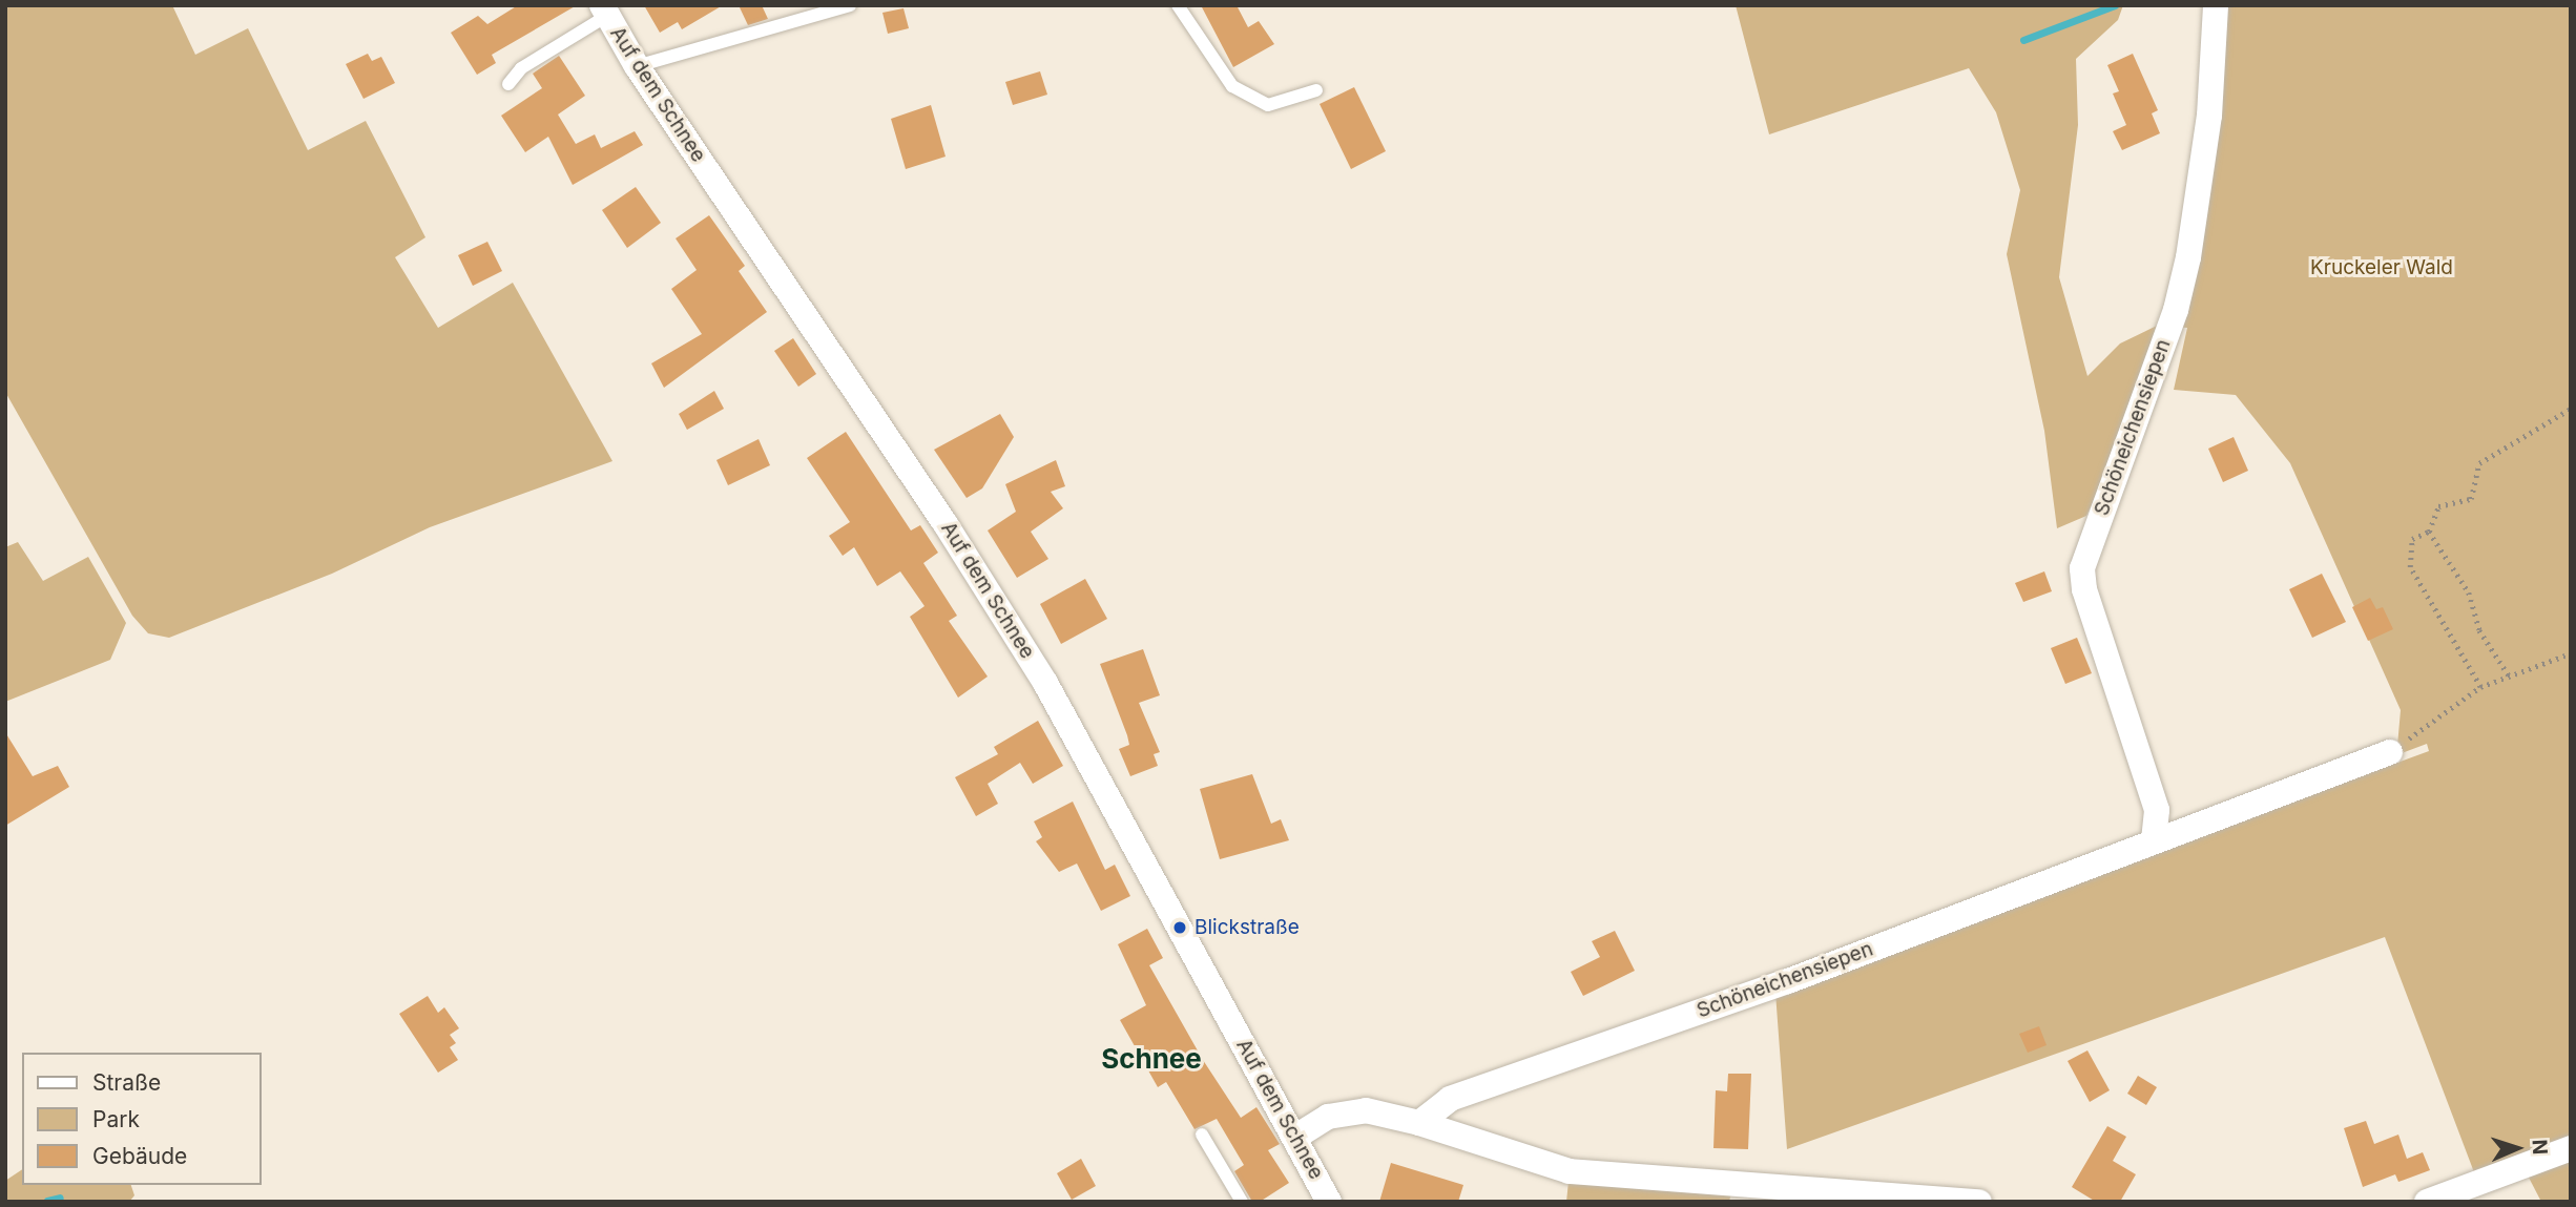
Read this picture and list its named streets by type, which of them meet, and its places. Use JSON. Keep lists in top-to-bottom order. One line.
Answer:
{"streets":{"street":["Auf dem Schnee","Schöneichensiepen"]},"districts":["Schnee"],"parks":["Kruckeler Wald"],"places":["Blickstraße"],"legend":["Straße","Park","Gebäude"],"north":"right"}
